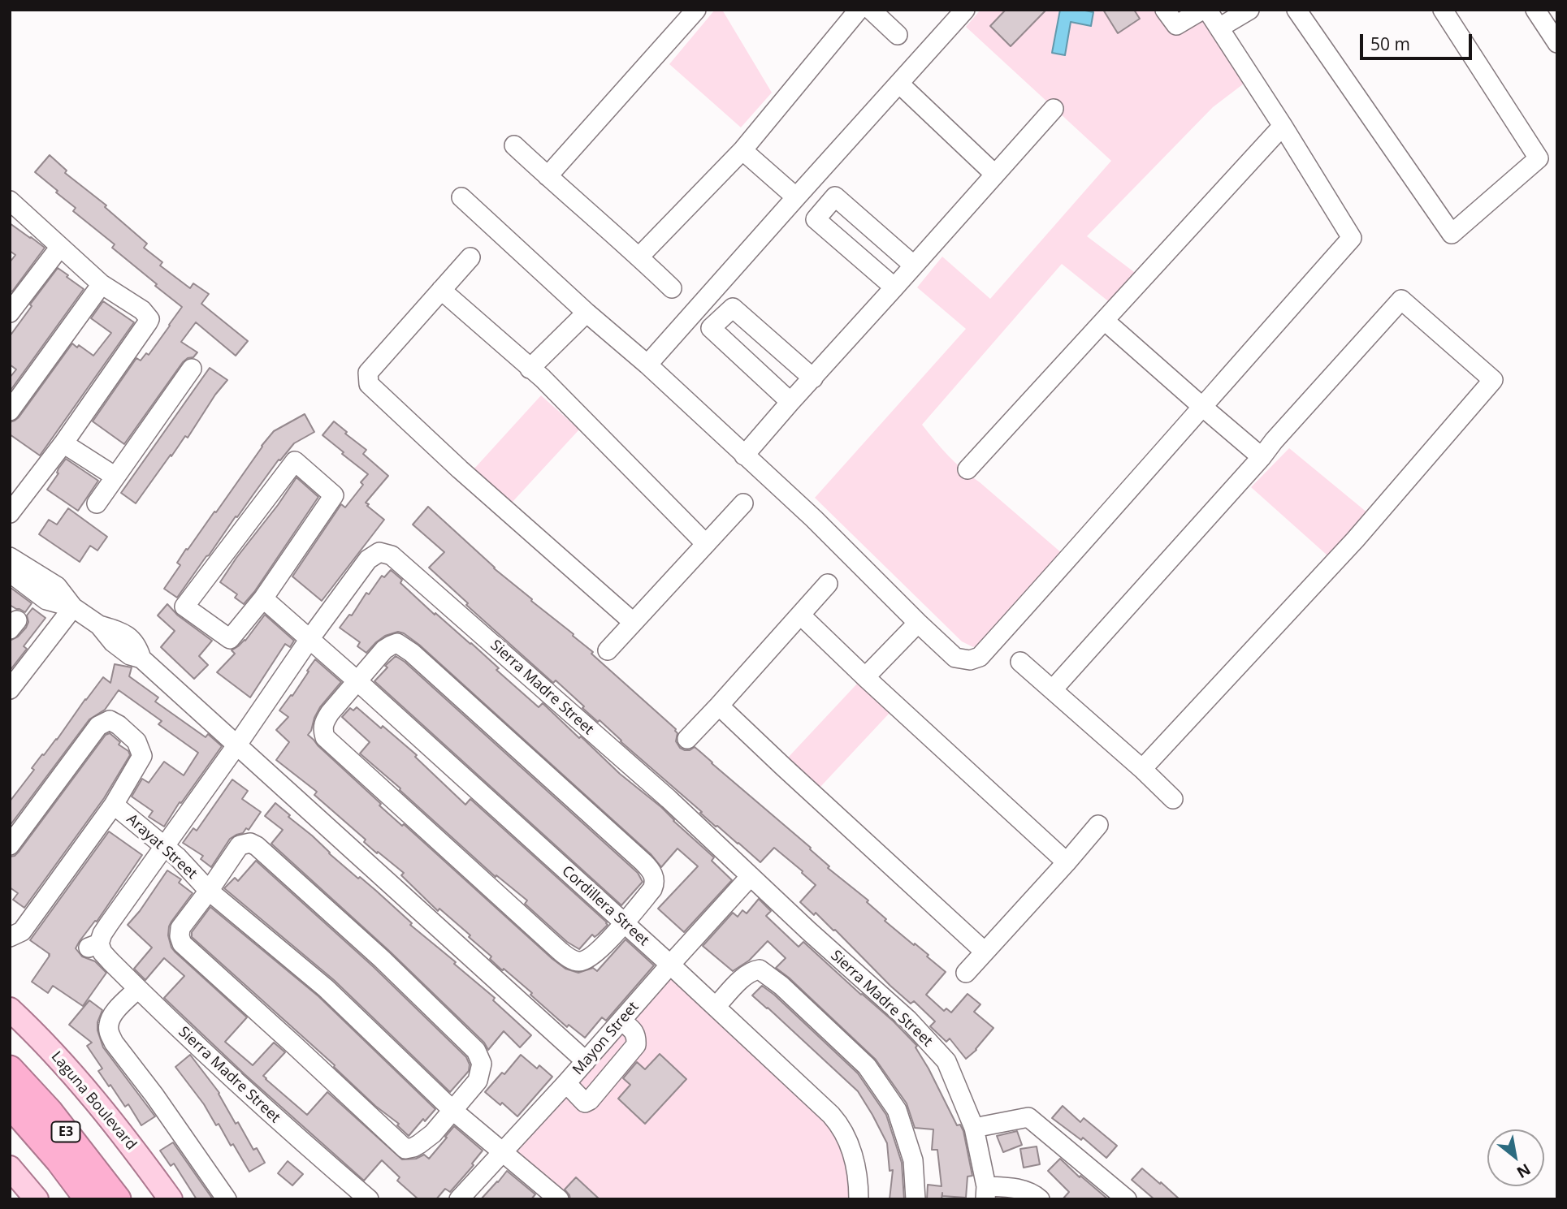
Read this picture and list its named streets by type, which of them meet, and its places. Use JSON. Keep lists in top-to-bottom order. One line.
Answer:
{"streets":{"highway":["E3"],"main road":["Laguna Boulevard"],"street":["Sierra Madre Street","Arayat Street","Cordillera Street","Mayon Street"]},"crossings":[["Sierra Madre Street","Arayat Street"],["Sierra Madre Street","Cordillera Street"],["Sierra Madre Street","Mayon Street"],["Cordillera Street","Mayon Street"]],"scale_bar":"50 m","north":"bottom right"}
